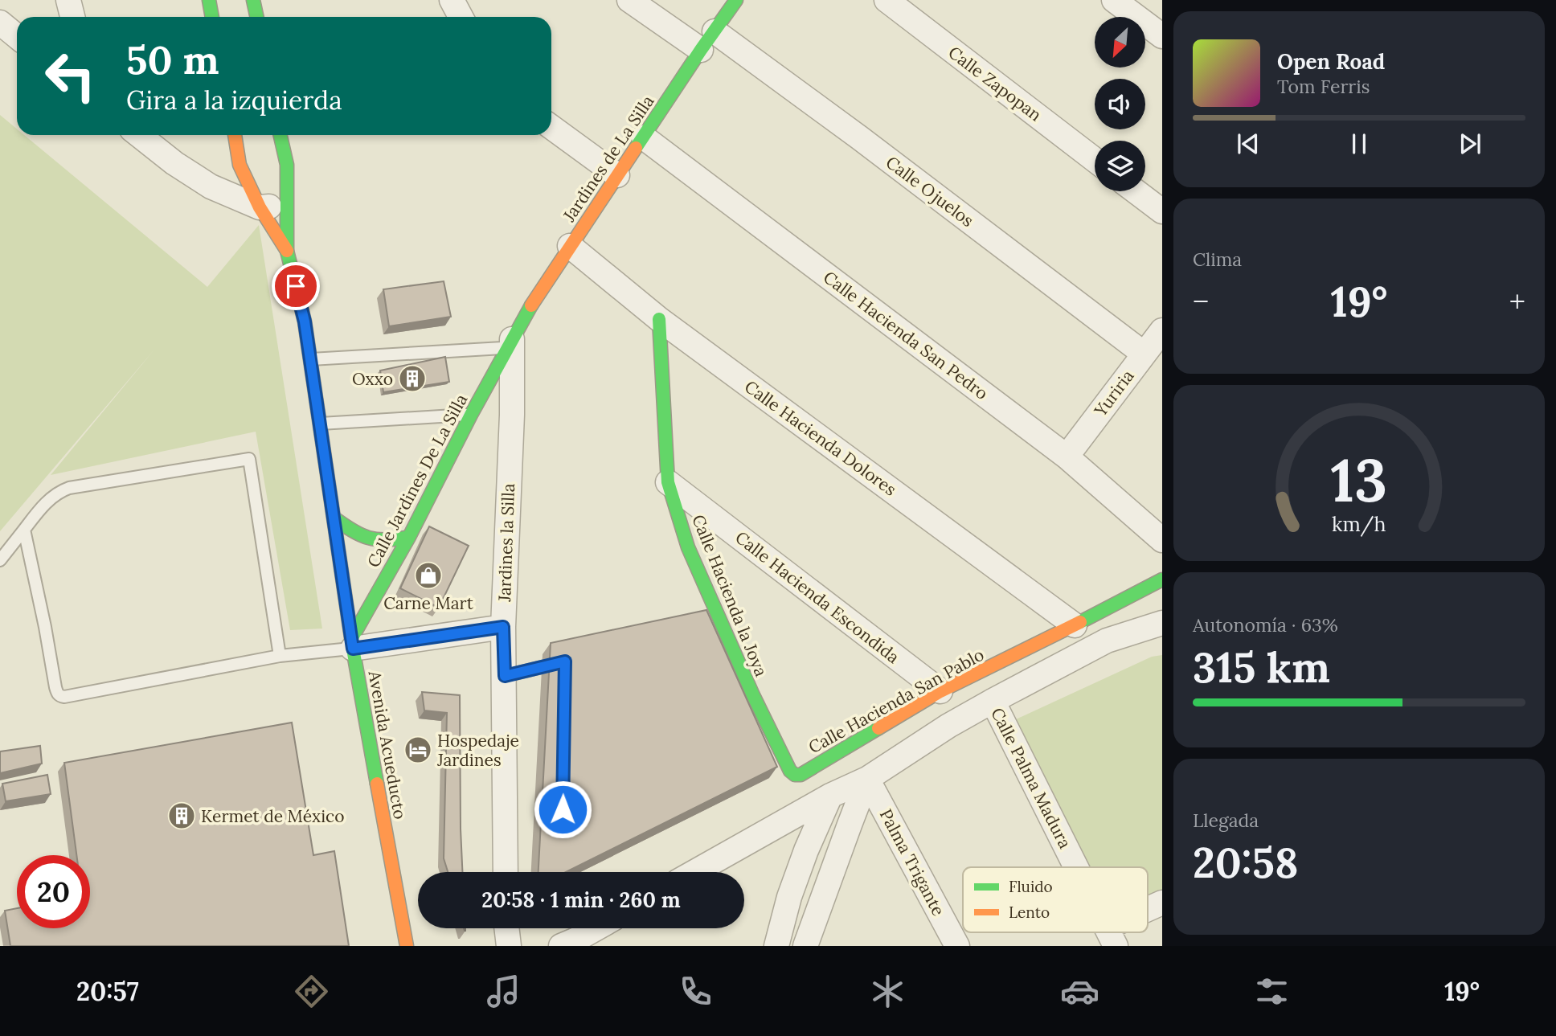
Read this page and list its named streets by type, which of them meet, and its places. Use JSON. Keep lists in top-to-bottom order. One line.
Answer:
{"streets":{"street":["Calle Zapopan","Jardines de La Silla","Calle Ojuelos","Calle Hacienda San Pedro","Yuriria","Calle Hacienda Dolores","Calle Jardines De La Silla","Jardines la Silla","Calle Hacienda la Joya","Calle Hacienda Escondida","Calle Hacienda San Pablo","Avenida Acueducto","Calle Palma Madura","Palma Trigante"]},"crossings":[["Jardines de La Silla","Calle Ojuelos"],["Jardines de La Silla","Calle Hacienda San Pedro"],["Jardines de La Silla","Calle Hacienda Dolores"],["Jardines de La Silla","Calle Jardines De La Silla"],["Jardines de La Silla","Jardines la Silla"],["Calle Ojuelos","Yuriria"],["Calle Hacienda San Pedro","Yuriria"],["Calle Hacienda Dolores","Calle Hacienda la Joya"],["Calle Hacienda Dolores","Calle Hacienda San Pablo"],["Calle Jardines De La Silla","Jardines la Silla"],["Calle Jardines De La Silla","Avenida Acueducto"],["Calle Hacienda la Joya","Calle Hacienda Escondida"],["Calle Hacienda la Joya","Calle Hacienda San Pablo"],["Calle Hacienda Escondida","Calle Hacienda San Pablo"]],"places":{"building":["Oxxo","Kermet de México"],"shop":["Carne Mart"],"hotel":["Hospedaje Jardines"]},"legend":["Fluido","Lento"],"north":"bottom left","page":{"turn":["50 m","Gira a la izquierda"],"song":["Open Road","Tom Ferris"],"tile":["Clima",["Autonomía · 63%","315 km"],["Llegada","20:58"]],"heat":["−","19°","+"],"limit":"20","trip":"20:58 · 1 min · 260 m","tabs":["20:57","19°"],"gauge":["13","km/h"]}}
